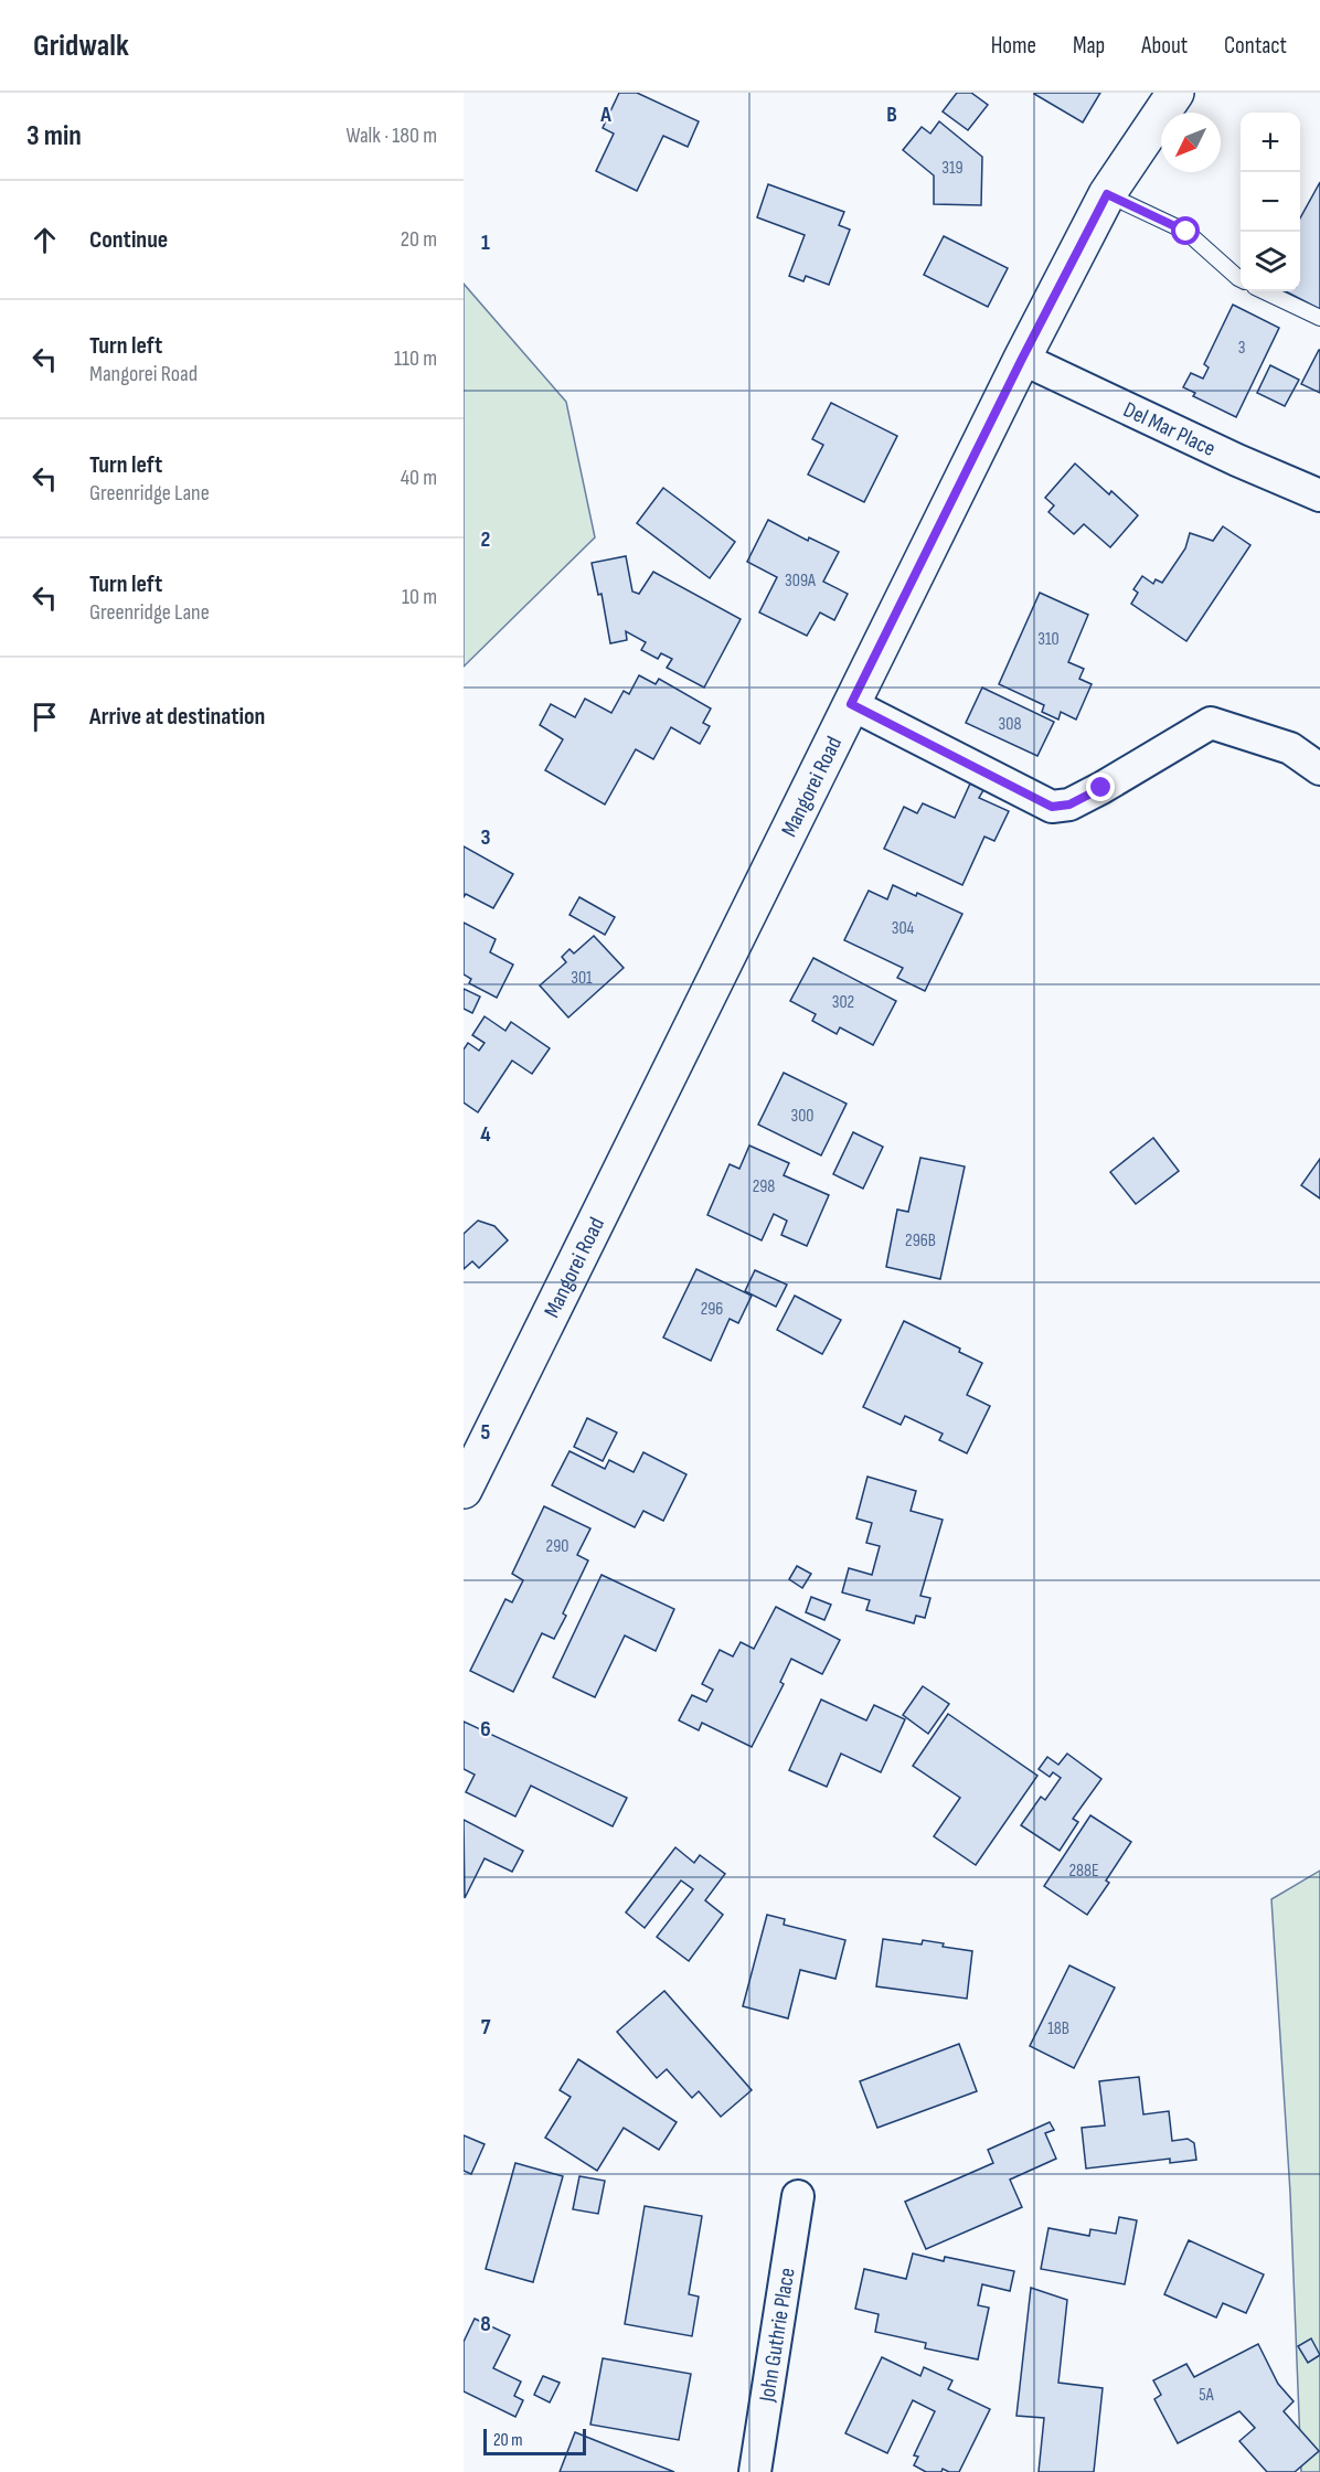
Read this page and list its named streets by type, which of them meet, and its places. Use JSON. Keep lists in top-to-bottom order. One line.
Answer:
{"streets":{"street":["Del Mar Place","Mangorei Road","John Guthrie Place"]},"crossings":[["Del Mar Place","Mangorei Road"]],"house_numbers":["319","3","309A","310","308","304","301","302","300","298","296B","296","290","288E","18B","5A"],"scale_bar":"20 m","north":"bottom left","page":{"header":"Gridwalk","nav":["Home","Map","About","Contact"],"heading":["3 min","Walk · 180 m"],"map_buttons":["+","−"],"list":[["Continue","20 m"],["Turn left","Mangorei Road","110 m"],["Turn left","Greenridge Lane","40 m"],["Turn left","Greenridge Lane","10 m"],"Arrive at destination"],"scale":"20 m"},"grid":{"columns":["A","B"],"rows":["1","2","3","4","5","6","7","8"]}}
